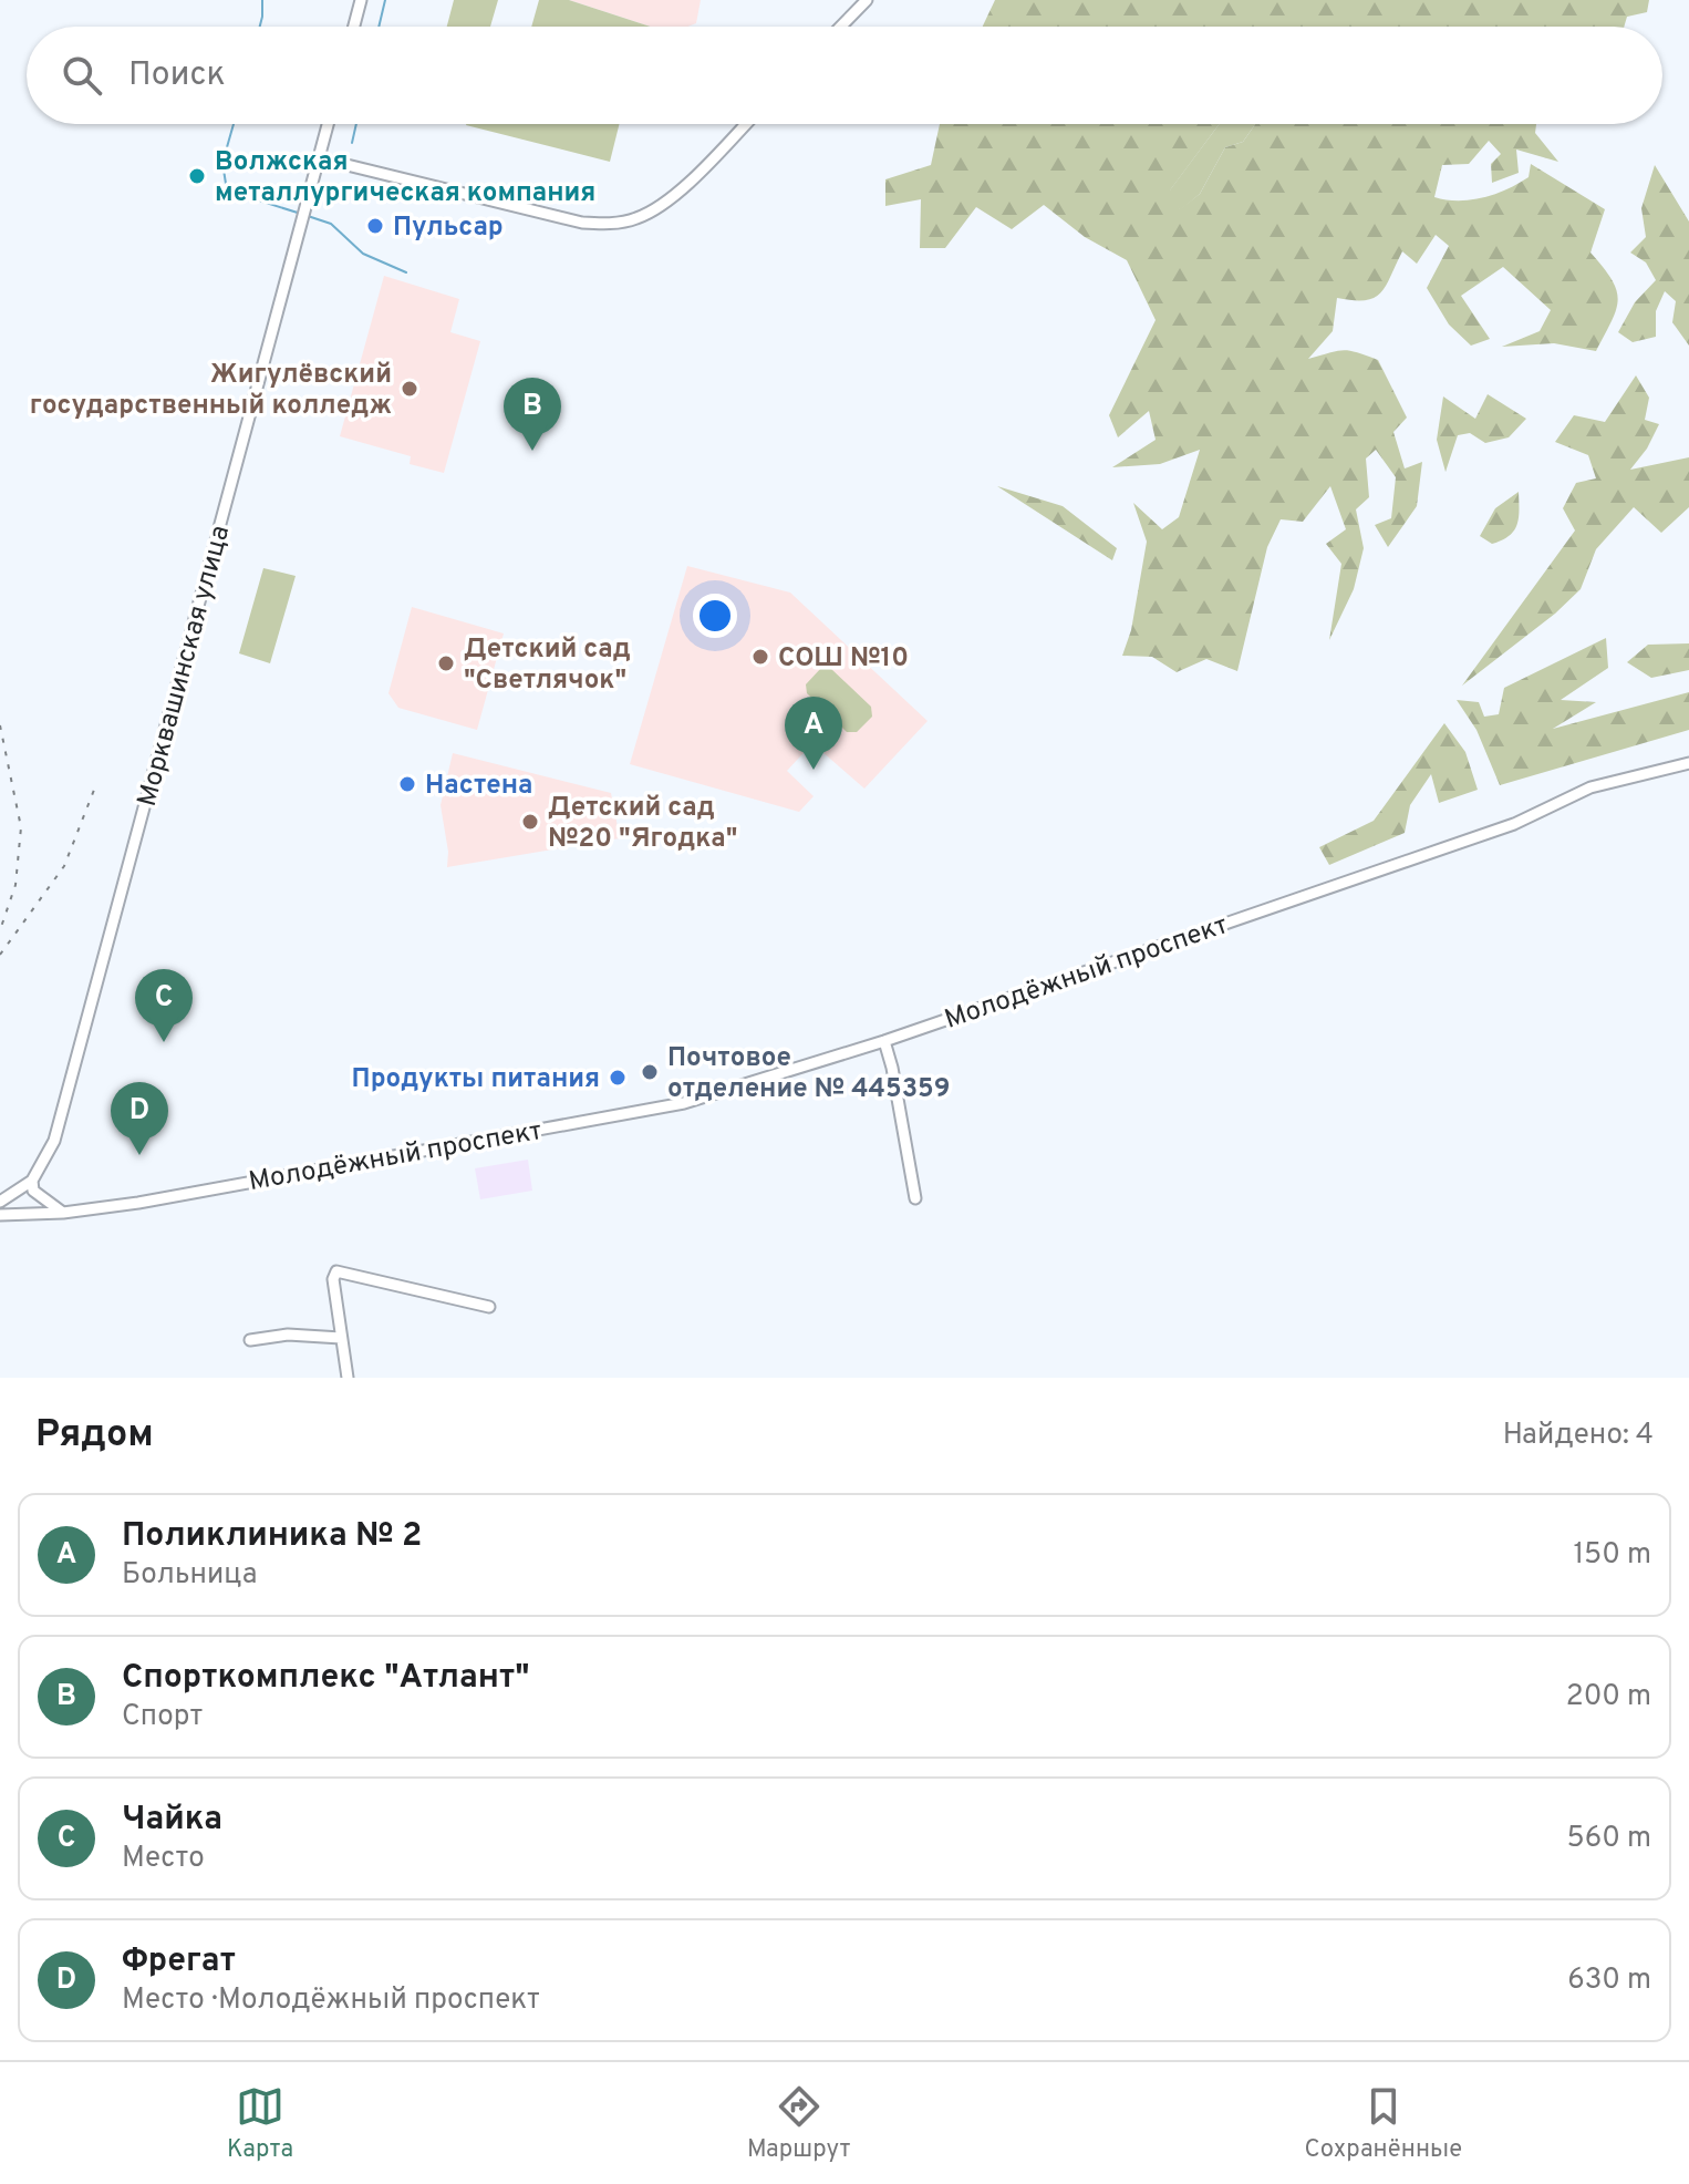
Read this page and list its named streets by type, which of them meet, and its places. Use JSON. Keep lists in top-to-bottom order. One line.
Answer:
{"streets":{"street":["Морквашинская улица","Молодёжный проспект"]},"places":["Волжская металлургическая компания","Пульсар","Жигулёвский государственный колледж","СОШ №10","Детский сад \"Светлячок\"","Настена","Детский сад №20 \"Ягодка\"","Почтовое отделение № 445359","Продукты питания"],"page":{"search":"Поиск","pins":["B","A","C","D"],"heading":["Рядом","Найдено: 4"],"list":[{"mark":"A","name":"Поликлиника № 2","note":"Больница","value":"150 m"},{"mark":"B","name":"Спорткомплекс \"Атлант\"","note":"Спорт","value":"200 m"},{"mark":"C","name":"Чайка","note":"Место","value":"560 m"},{"mark":"D","name":"Фрегат","note":"Место · Молодёжный проспект","value":"630 m"}],"nav":["Карта","Маршрут","Сохранённые"]}}
